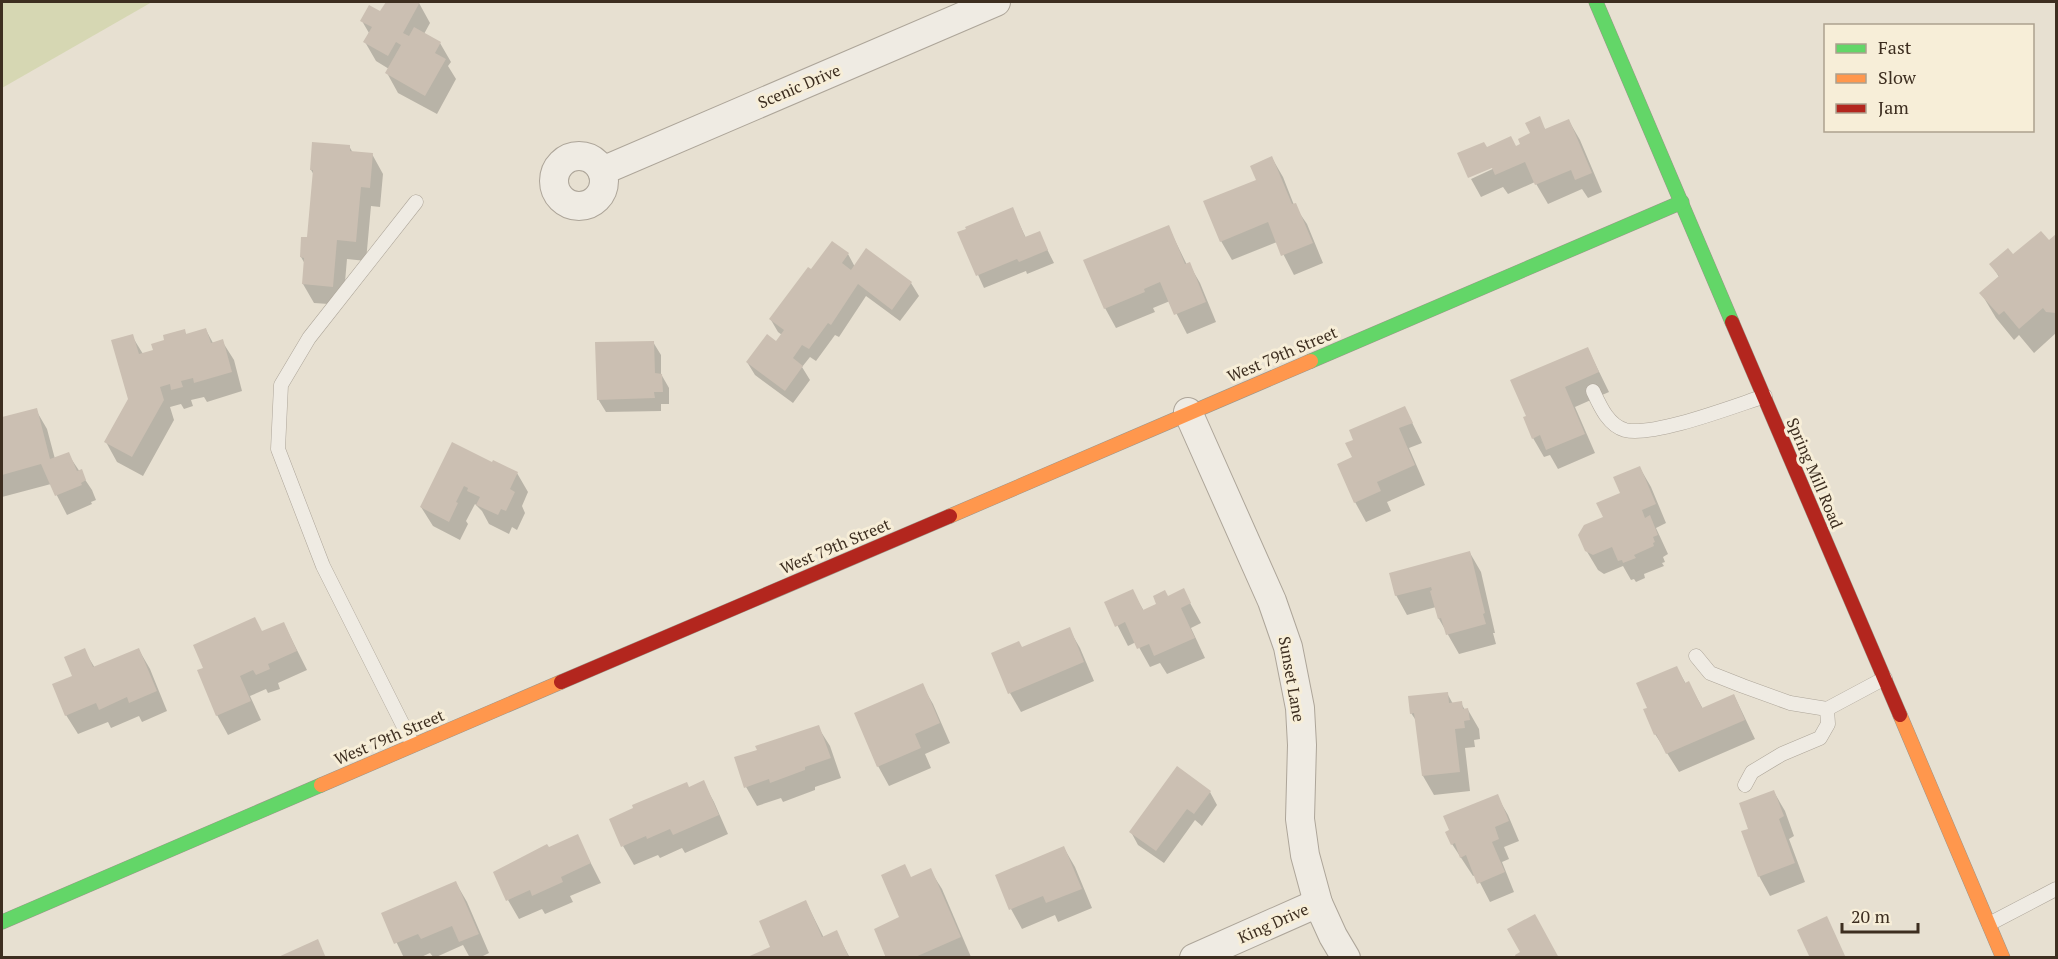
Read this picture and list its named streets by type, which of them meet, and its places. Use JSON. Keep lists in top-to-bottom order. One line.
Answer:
{"streets":{"main road":["West 79th Street","Spring Mill Road"],"street":["Scenic Drive","Sunset Lane","King Drive"]},"crossings":[["West 79th Street","Spring Mill Road"],["West 79th Street","Sunset Lane"],["Sunset Lane","King Drive"]],"legend":["Fast","Slow","Jam"],"scale_bar":"20 m"}
